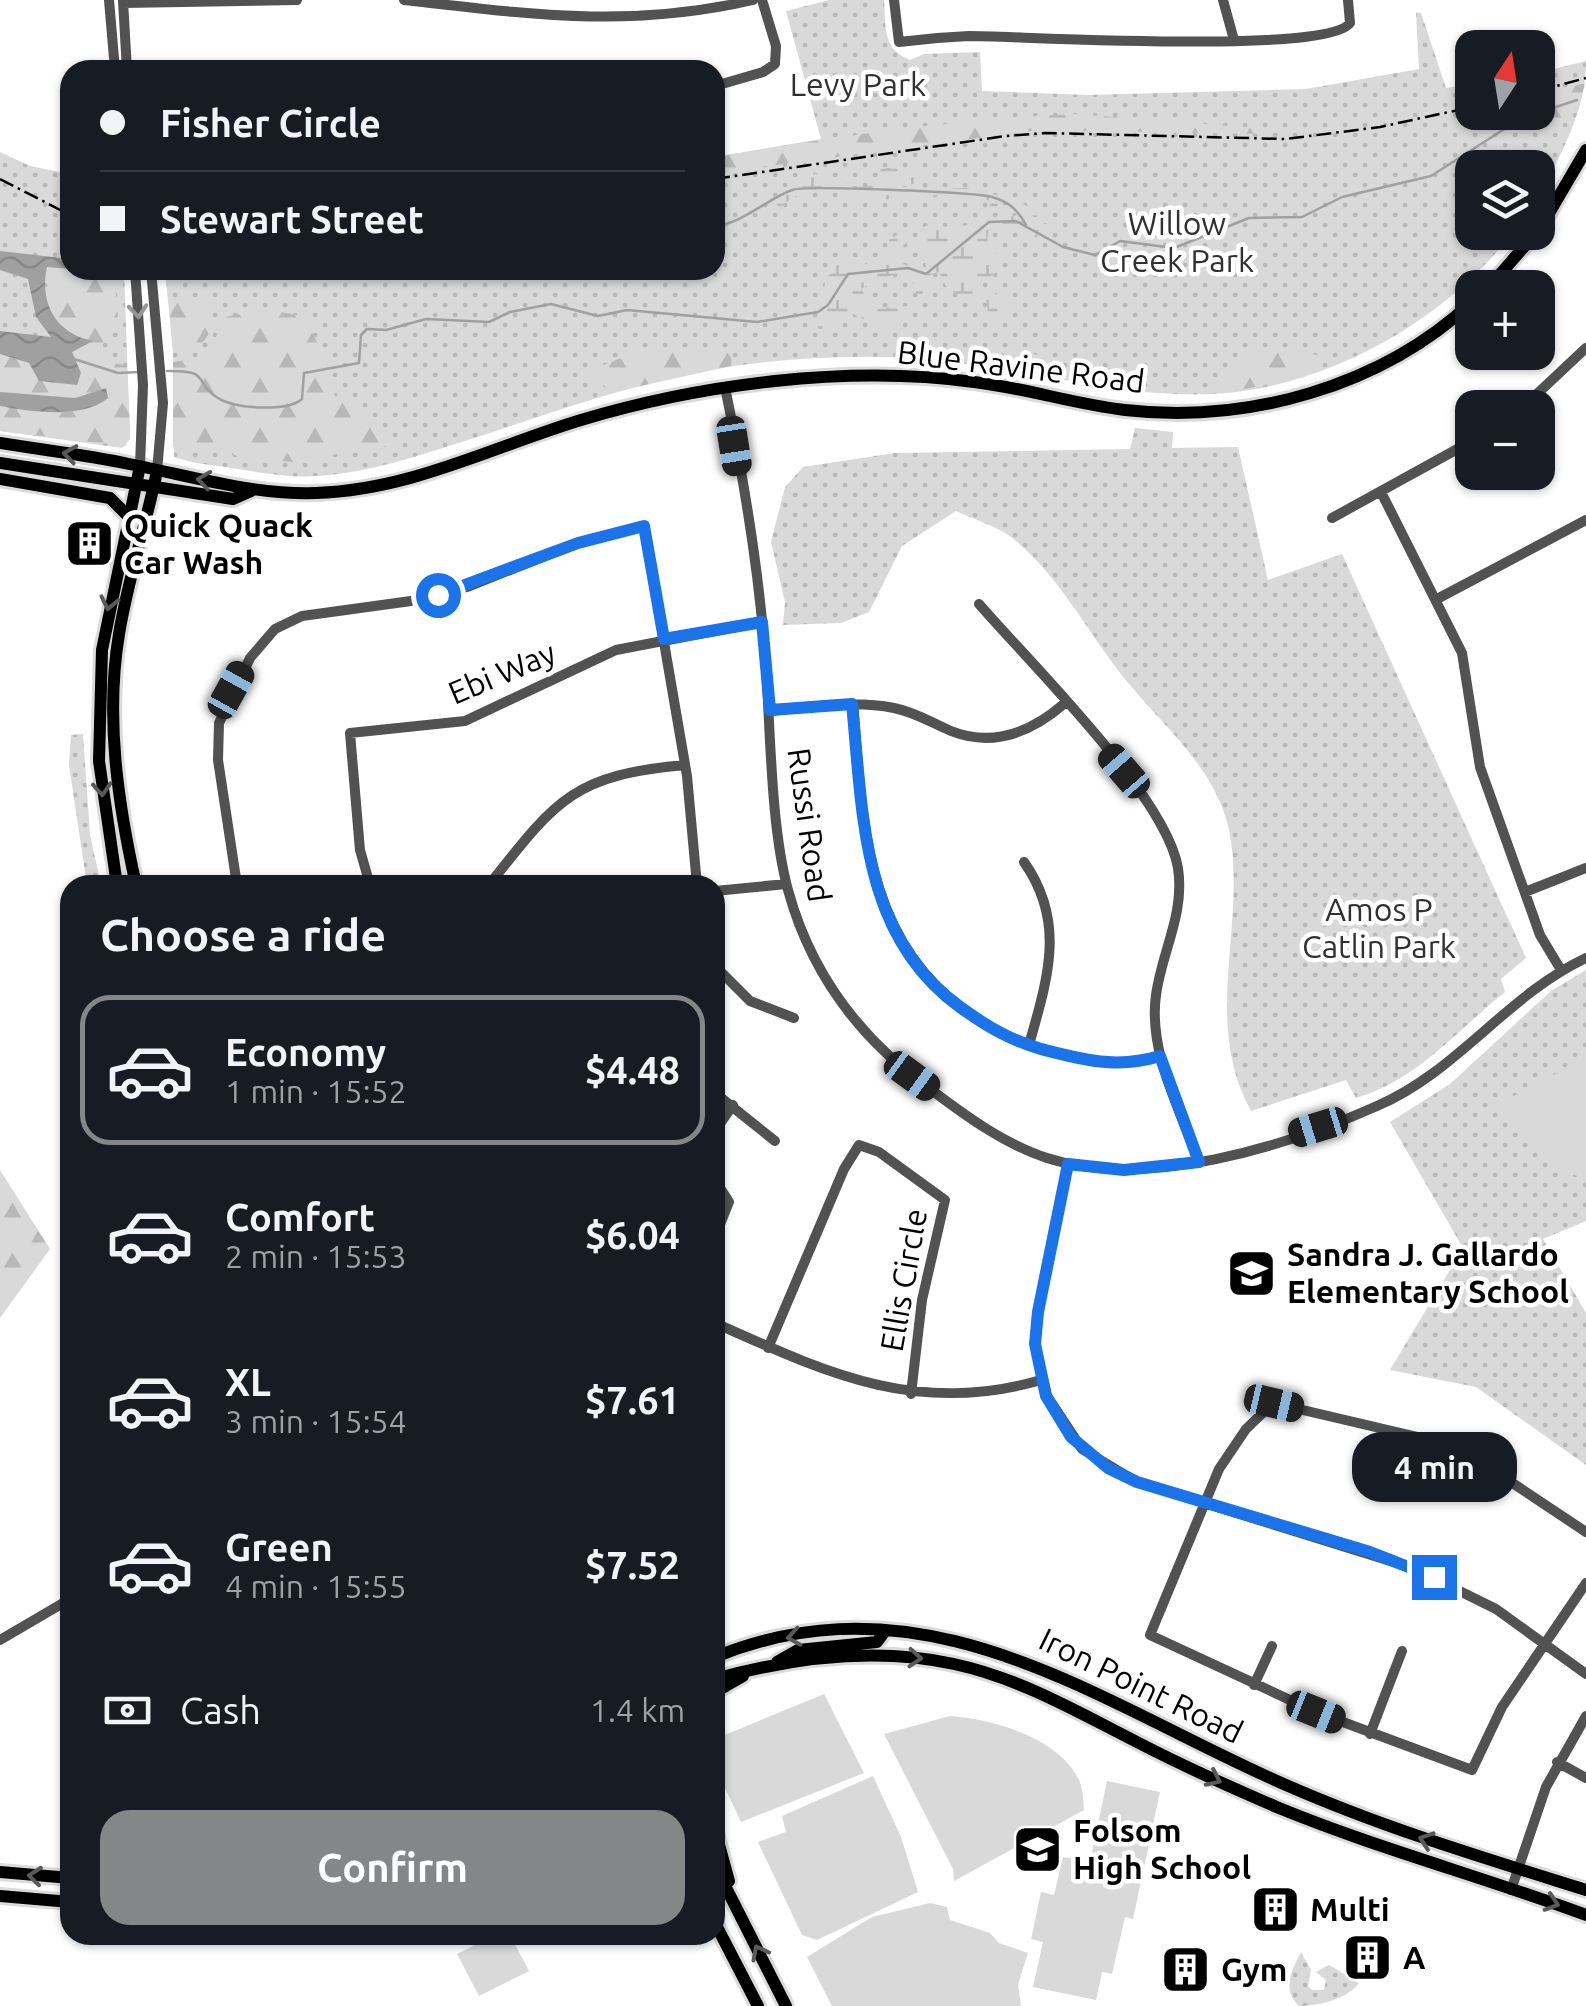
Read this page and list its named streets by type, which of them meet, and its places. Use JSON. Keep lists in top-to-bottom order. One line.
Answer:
{"streets":{"main road":["Blue Ravine Road","Iron Point Road"],"street":["Ebi Way","Russi Road","Ellis Circle"]},"crossings":[["Blue Ravine Road","Russi Road"],["Ebi Way","Russi Road"]],"parks":["Levy Park","Willow Creek Park","Amos P Catlin Park"],"places":{"building":["Quick Quack Car Wash","Multi","A","Gym"],"school or university":["Sandra J. Gallardo Elementary School","Folsom High School"]},"north":"top","page":{"map_buttons":["+","−"],"banner":["Fisher Circle","Stewart Street"],"heading":"Choose a ride","list":[{"name":"Economy","note":"1 min · 15:52","value":"$4.48"},{"name":"Comfort","note":"2 min · 15:53","value":"$6.04"},{"name":"XL","note":"3 min · 15:54","value":"$7.61"},{"name":"Green","note":"4 min · 15:55","value":"$7.52"}],"bubble":"4 min","pay":["Cash","1.4 km"],"buttons":"Confirm"}}
